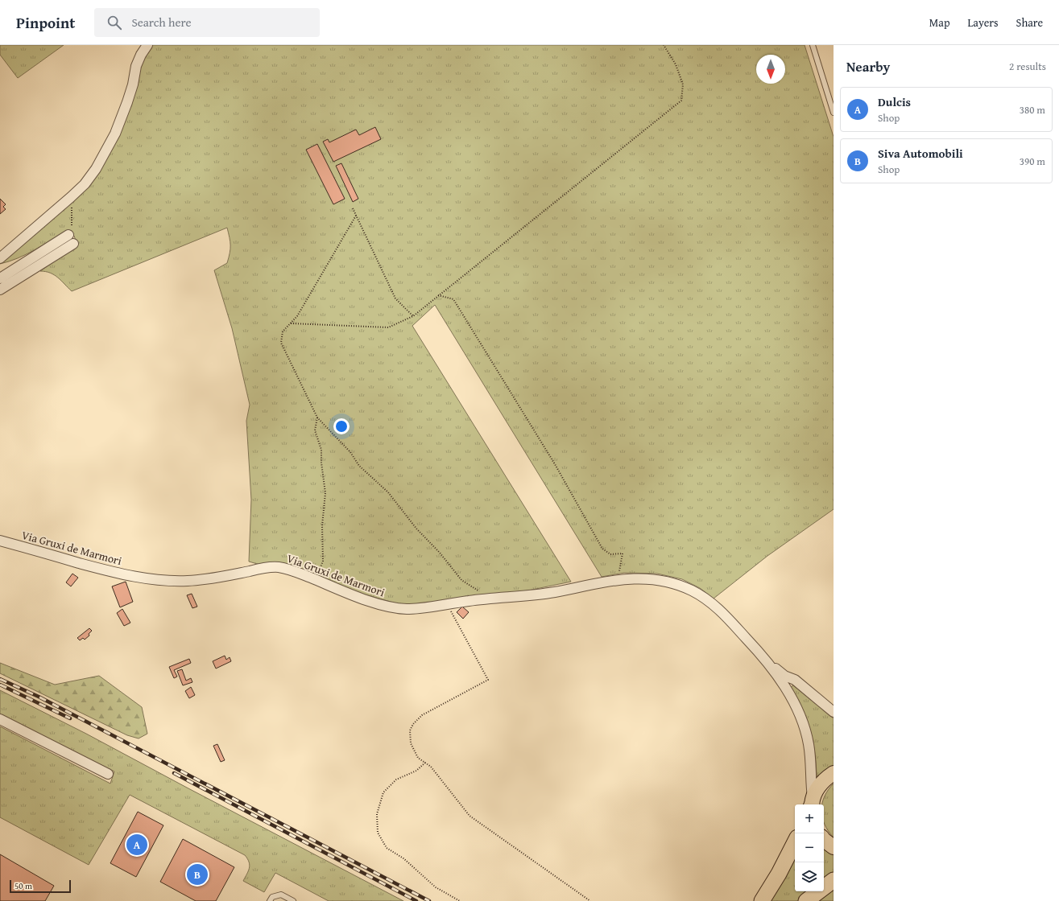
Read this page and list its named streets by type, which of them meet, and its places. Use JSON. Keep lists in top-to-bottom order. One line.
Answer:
{"streets":{"street":["Via Gruxi de Marmori"]},"scale_bar":"50 m","north":"bottom","page":{"header":"Pinpoint","search":"Search here","nav":["Map","Layers","Share"],"heading":["Nearby","2 results"],"list":[{"mark":"A","name":"Dulcis","note":"Shop","value":"380 m"},{"mark":"B","name":"Siva Automobili","note":"Shop","value":"390 m"}],"map_buttons":["+","−"],"pins":["A","B"],"scale":"50 m"}}
